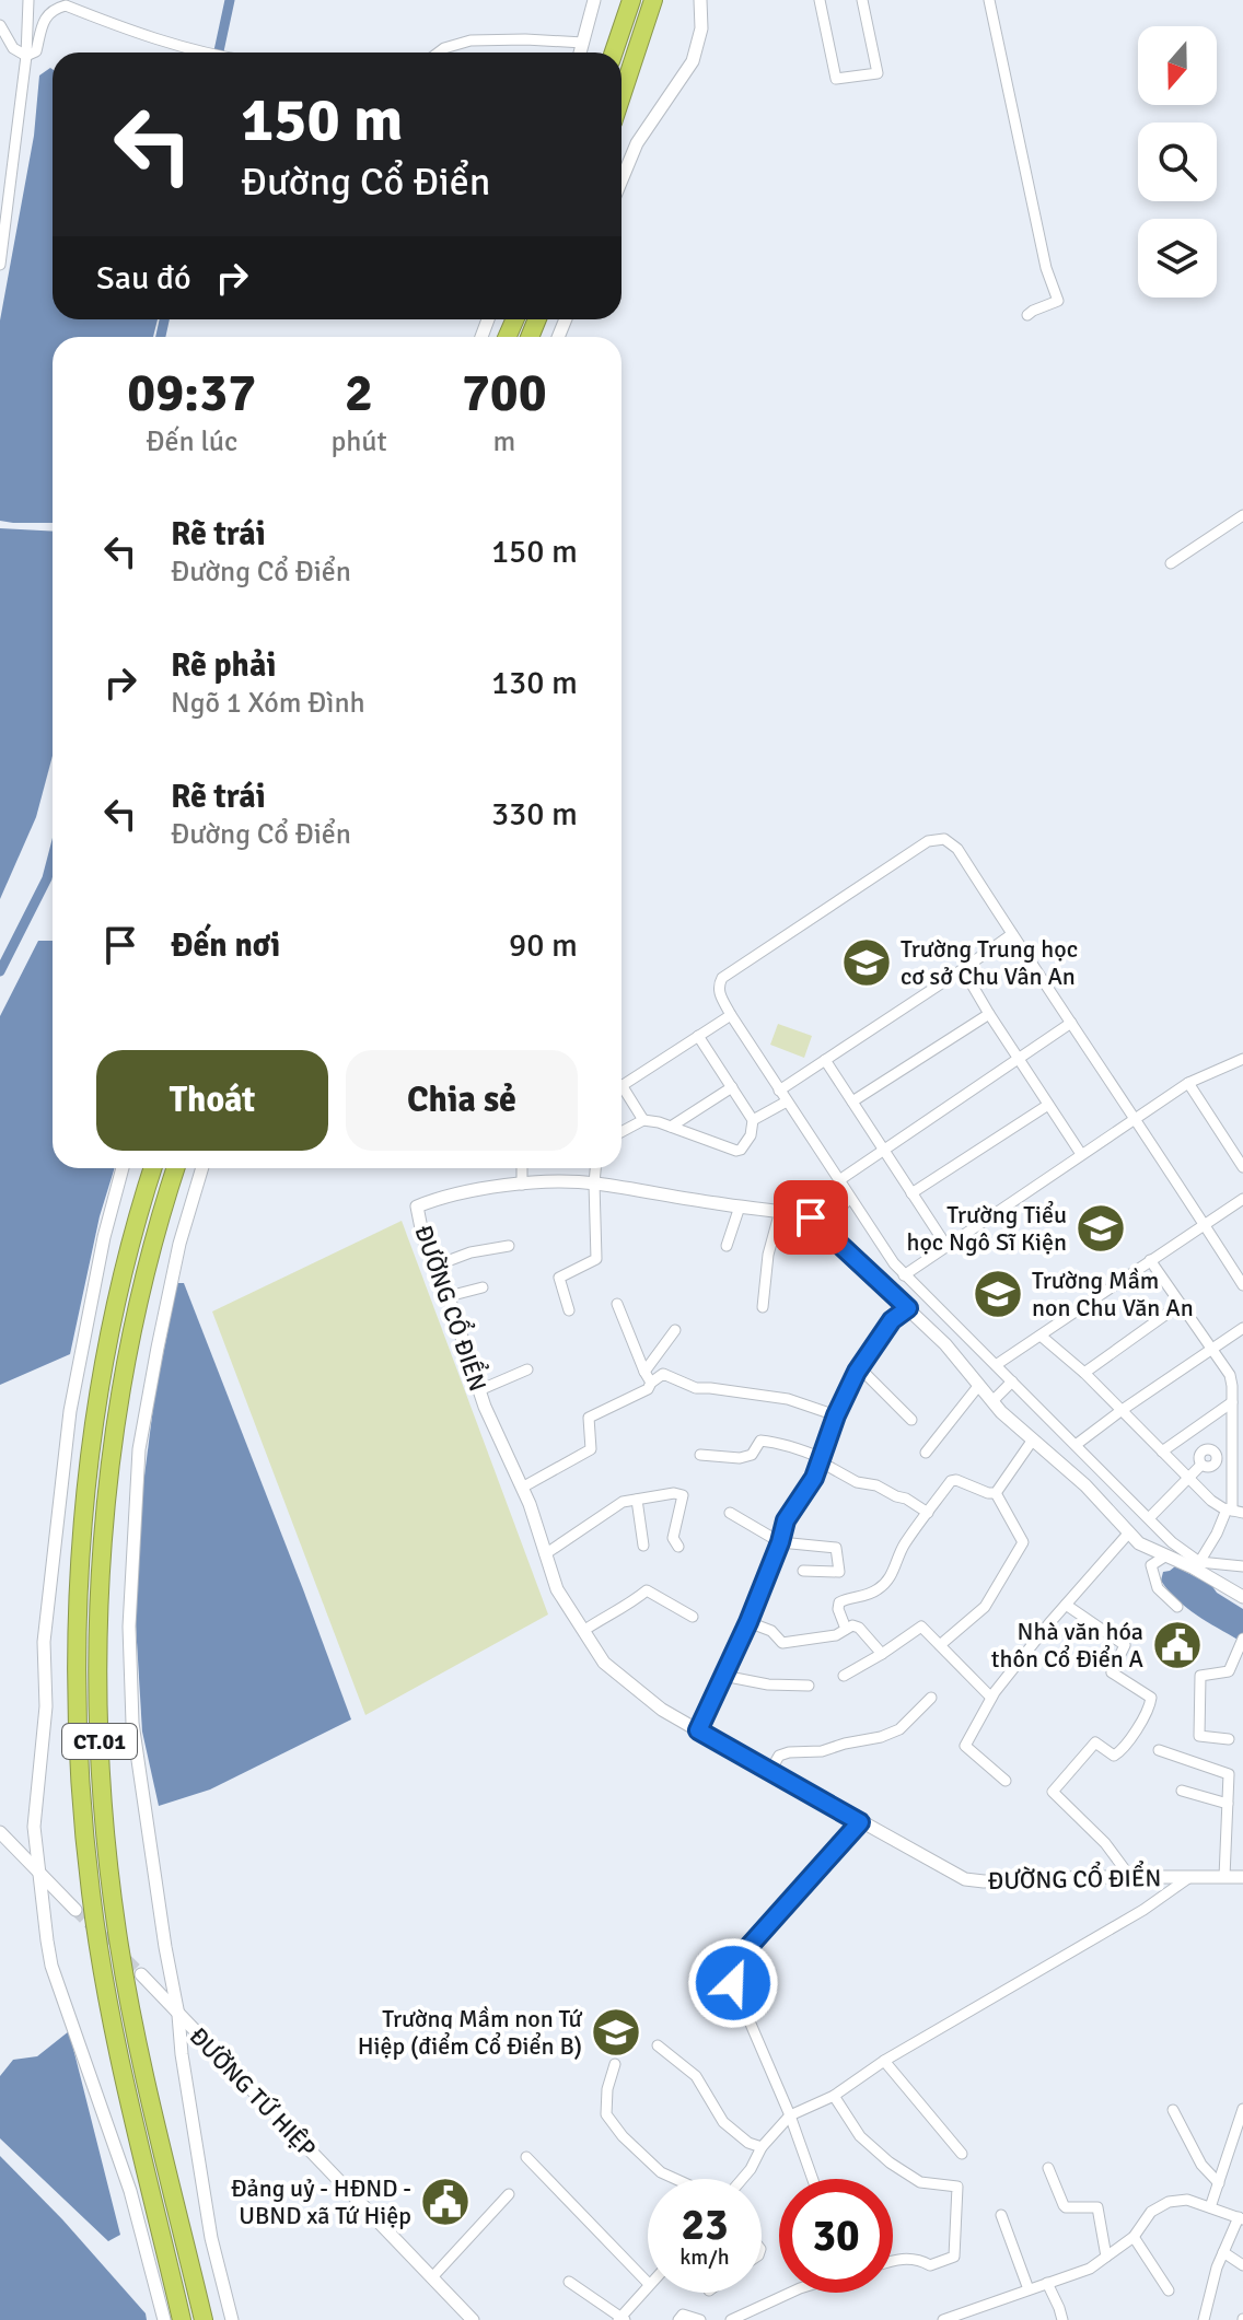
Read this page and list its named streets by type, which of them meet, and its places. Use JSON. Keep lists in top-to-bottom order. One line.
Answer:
{"streets":{"highway":["CT.01"],"street":["ĐƯỜNG CỔ ĐIỂN","ĐƯỜNG TỨ HIỆP"]},"places":{"school or university":["Trường Trung học cơ sở Chu Vân An","Trường Tiểu học Ngô Sĩ Kiện","Trường Mầm non Chu Văn An","Trường Mầm non Tứ Hiệp (điểm Cổ Điển B)"],"public building":["Nhà văn hóa thôn Cổ Điển A","Đảng uỷ - HĐND - UBND xã Tứ Hiệp"]},"north":"bottom","page":{"turn":["150 m","Đường Cổ Điển"],"then":"Sau đó","eta":["09:37","Đến lúc","2","phút","700","m"],"list":[{"name":"Rẽ trái","note":"Đường Cổ Điển","value":"150 m"},{"name":"Rẽ phải","note":"Ngõ 1 Xóm Đình","value":"130 m"},{"name":"Rẽ trái","note":"Đường Cổ Điển","value":"330 m"},{"name":"Đến nơi","value":"90 m"}],"buttons":["Thoát","Chia sẻ"],"speed":"23 km/h","limit":"30"}}
